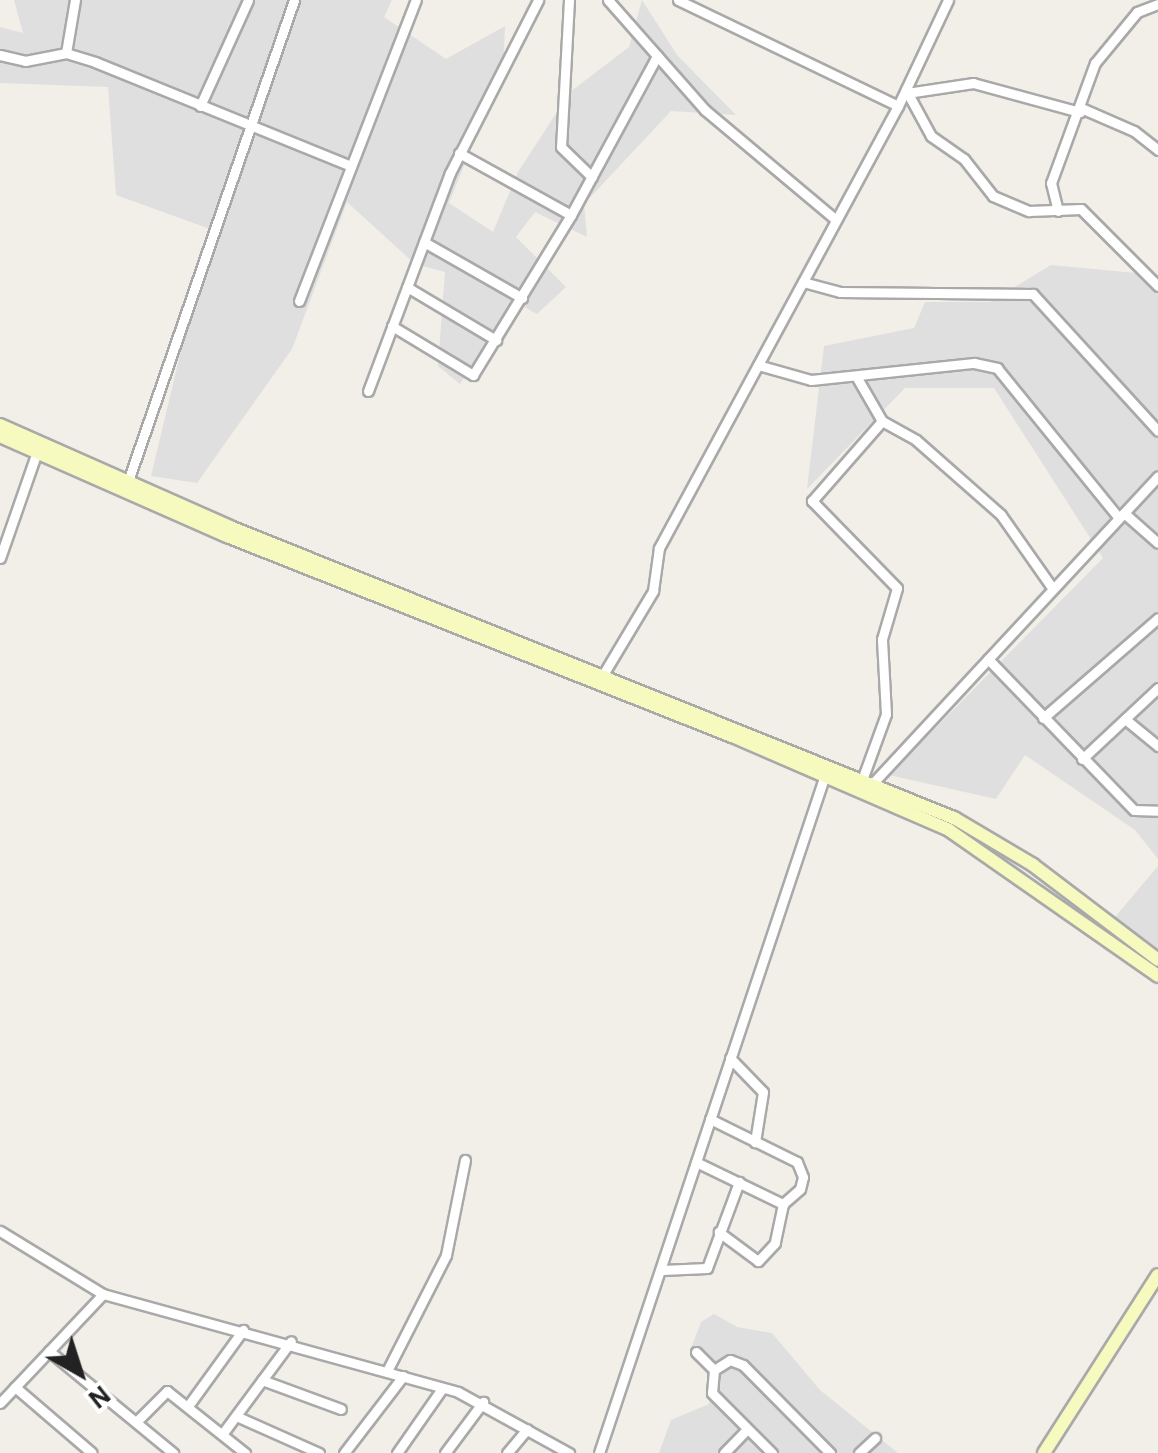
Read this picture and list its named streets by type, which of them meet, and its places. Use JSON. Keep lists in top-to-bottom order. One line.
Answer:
{"north":"bottom right"}
